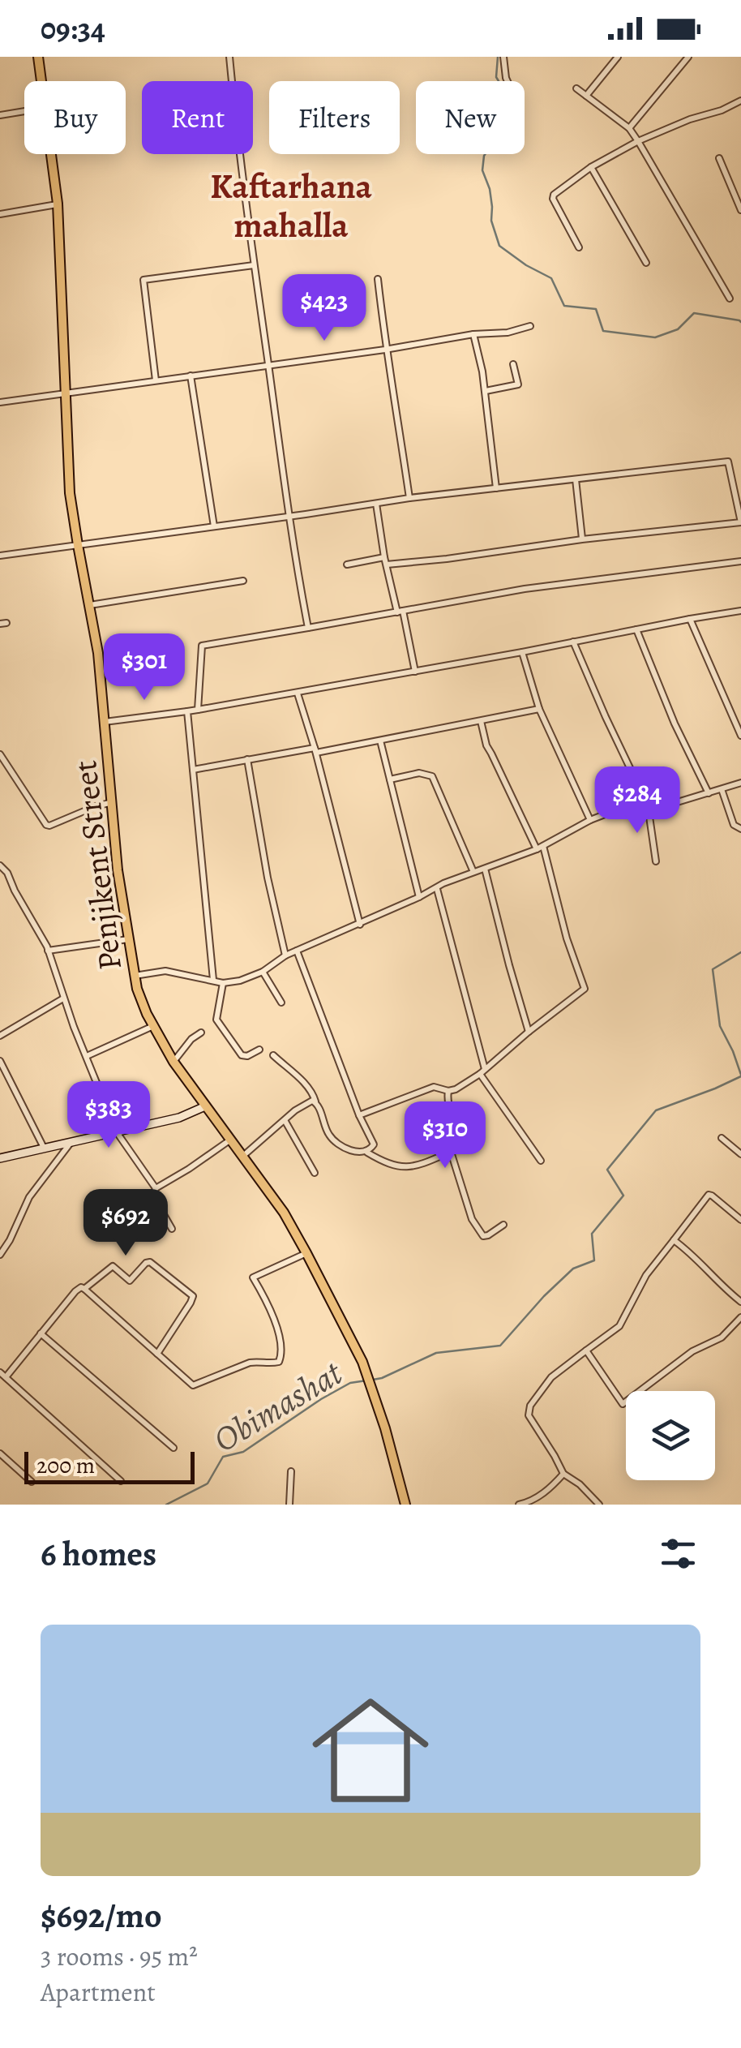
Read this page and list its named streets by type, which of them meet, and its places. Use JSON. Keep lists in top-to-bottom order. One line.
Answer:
{"streets":{"main road":["Penjikent Street"]},"districts":["Kaftarhana mahalla"],"water":["Obimashat"],"scale_bar":"200 m","page":{"status":"09:34","chip":["Buy","Rent","Filters","New"],"price":["$423","$301","$284","$383","$310","$692"],"scale":"200 m","heading":"6 homes","list":[{"name":"$692/mo","note":"3 rooms · 95 m² · Apartment"}]}}
